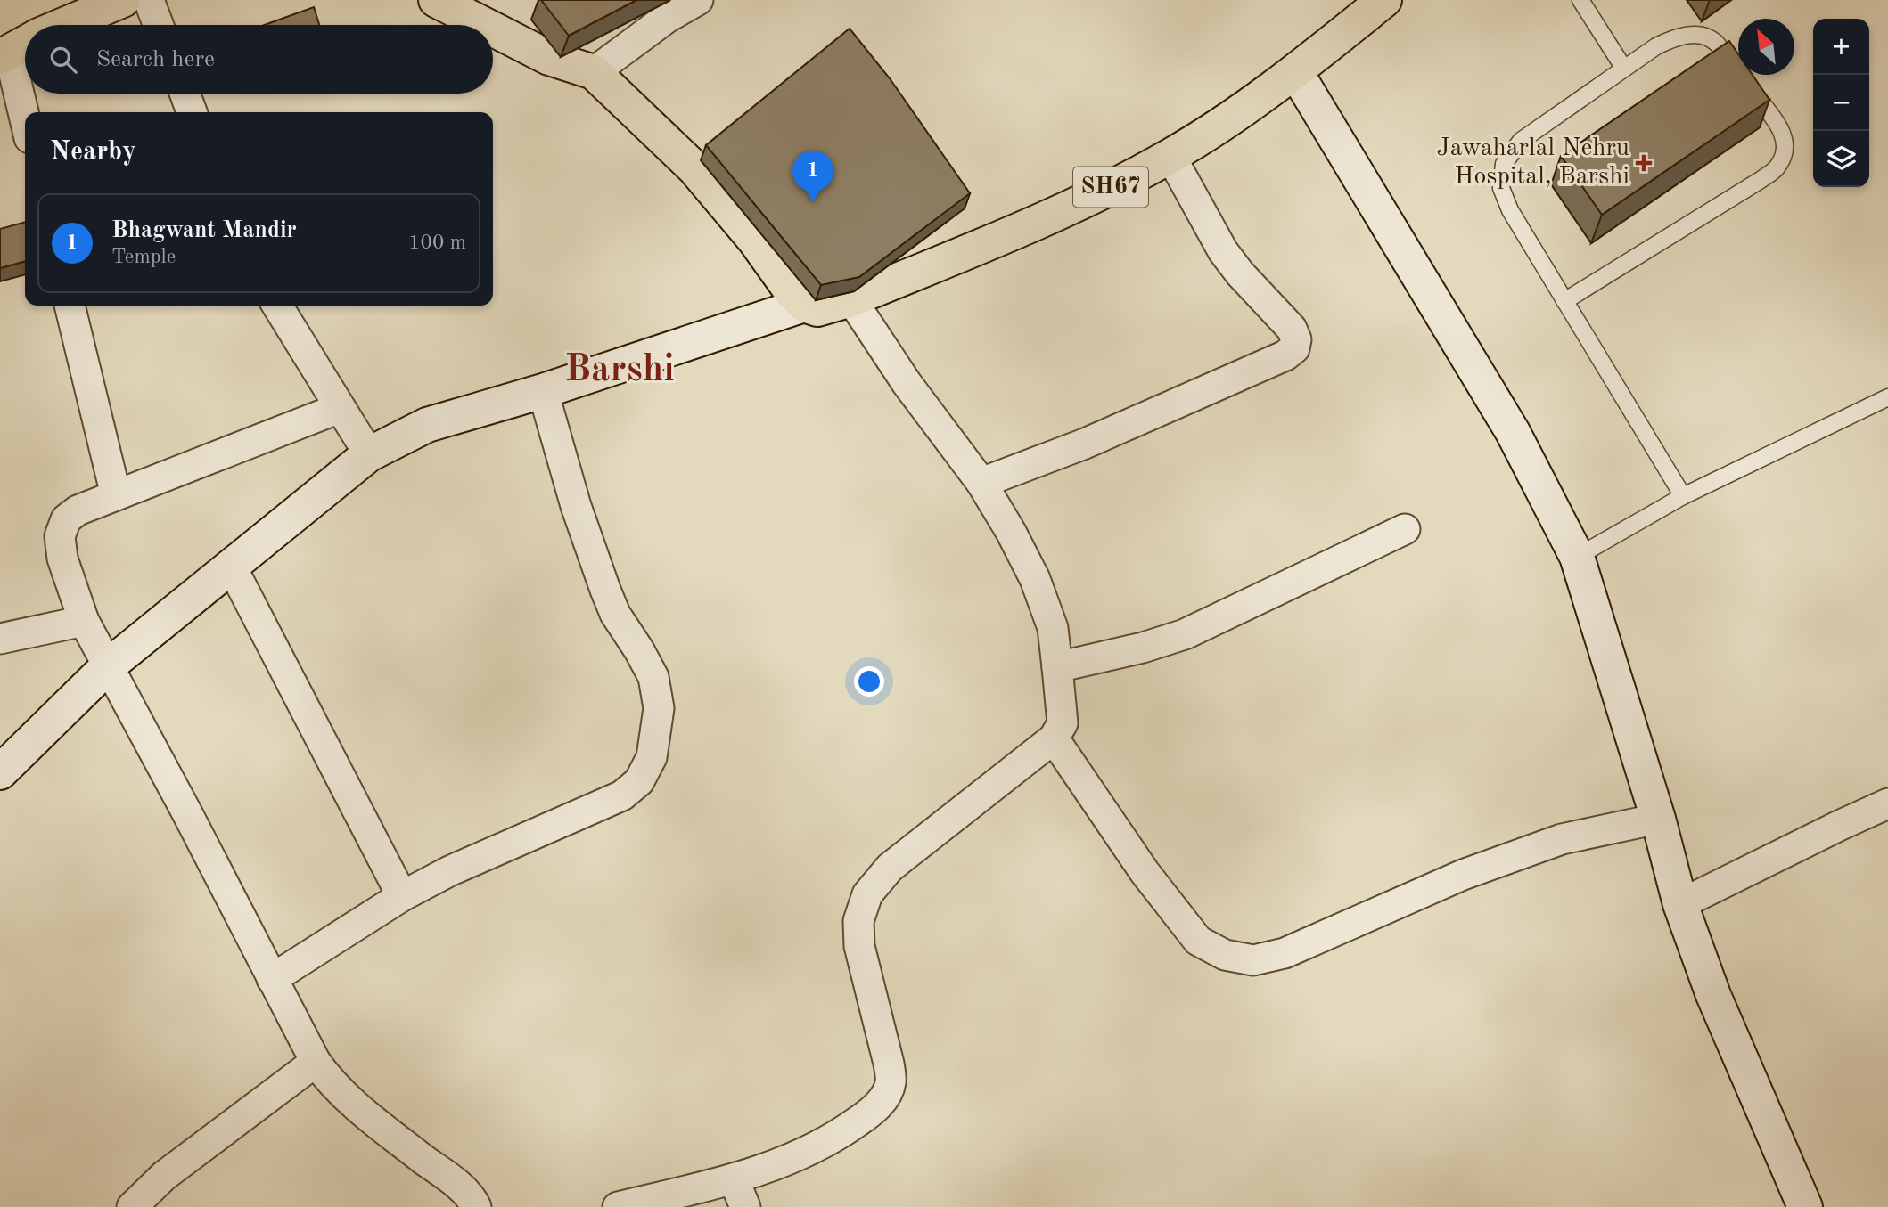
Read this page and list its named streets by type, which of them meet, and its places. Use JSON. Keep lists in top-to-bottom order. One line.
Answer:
{"streets":{"main road":["SH67"]},"districts":["Barshi"],"places":{"health":["Jawaharlal Nehru Hospital, Barshi"]},"north":"top left","page":{"map_buttons":["+","−"],"search":"Search here","heading":"Nearby","pins":"1","list":[{"mark":"1","name":"Bhagwant Mandir","note":"Temple","value":"100 m"}]}}
